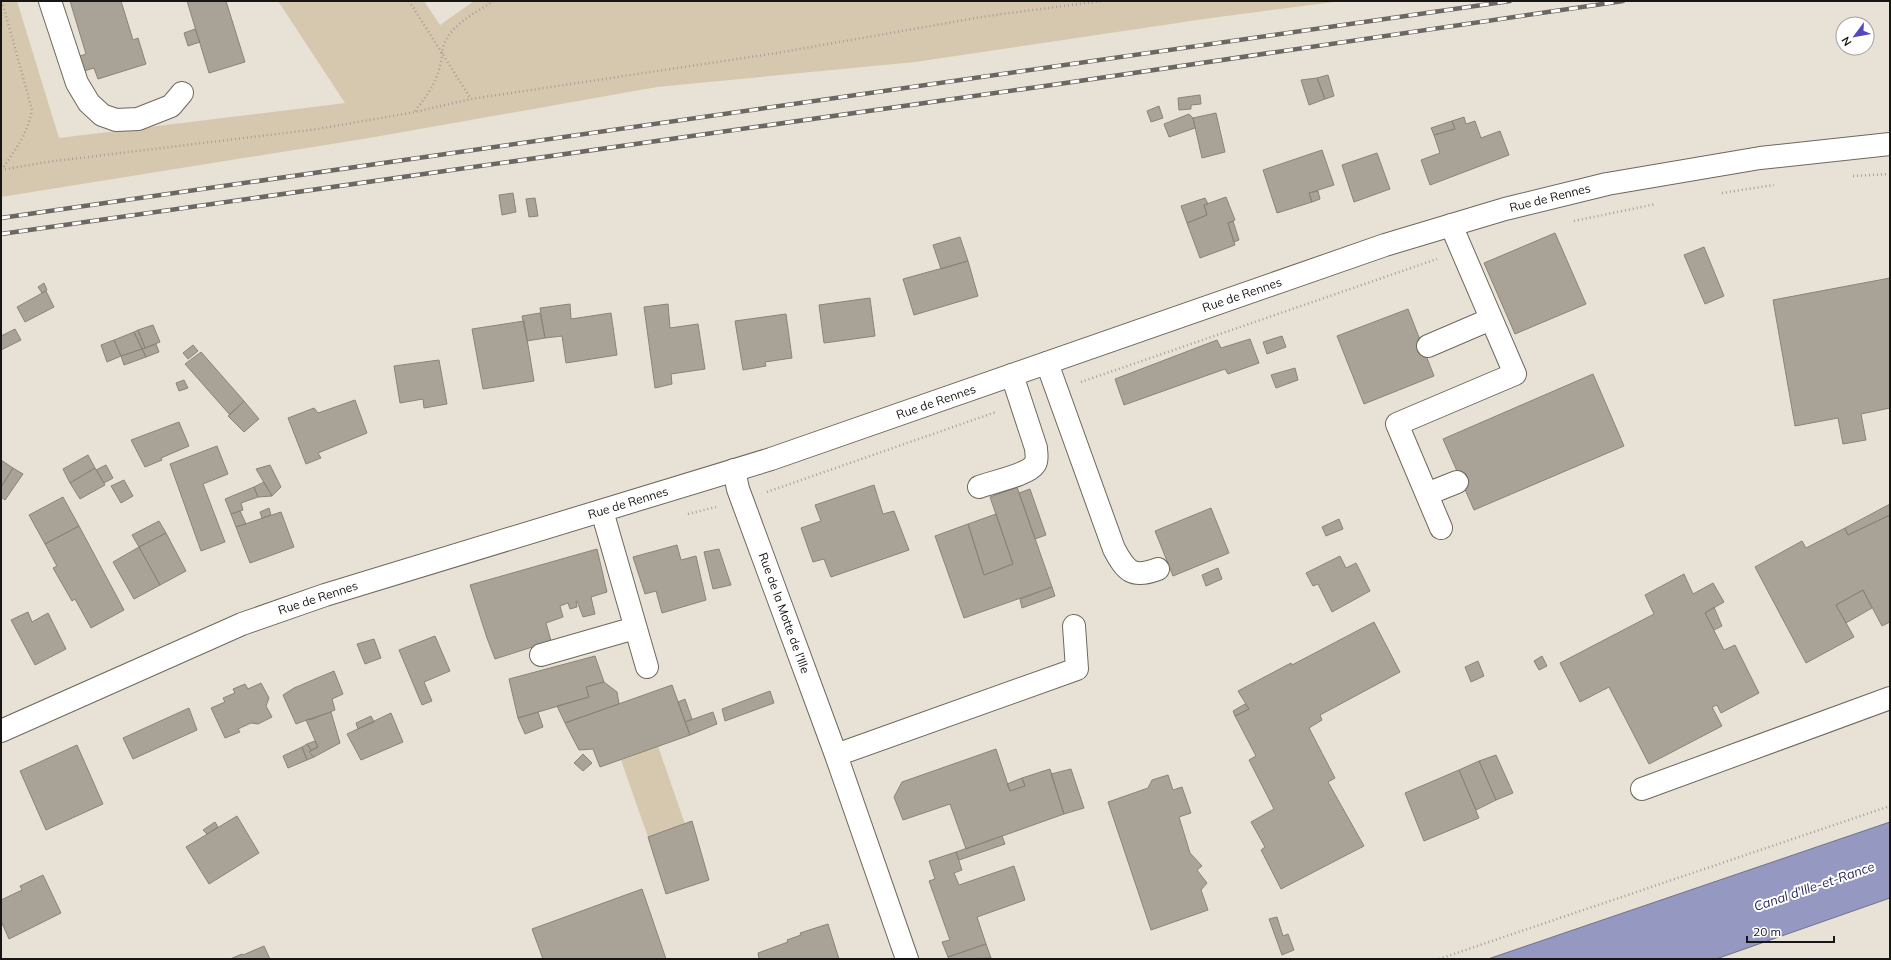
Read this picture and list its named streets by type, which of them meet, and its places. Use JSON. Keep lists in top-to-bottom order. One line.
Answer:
{"streets":{"main road":["Rue de Rennes","Rue de la Motte de l'Ille"]},"crossings":[["Rue de Rennes","Rue de la Motte de l'Ille"]],"water":["Canal d'Ille-et-Rance"],"scale_bar":"20 m","north":"bottom left"}
